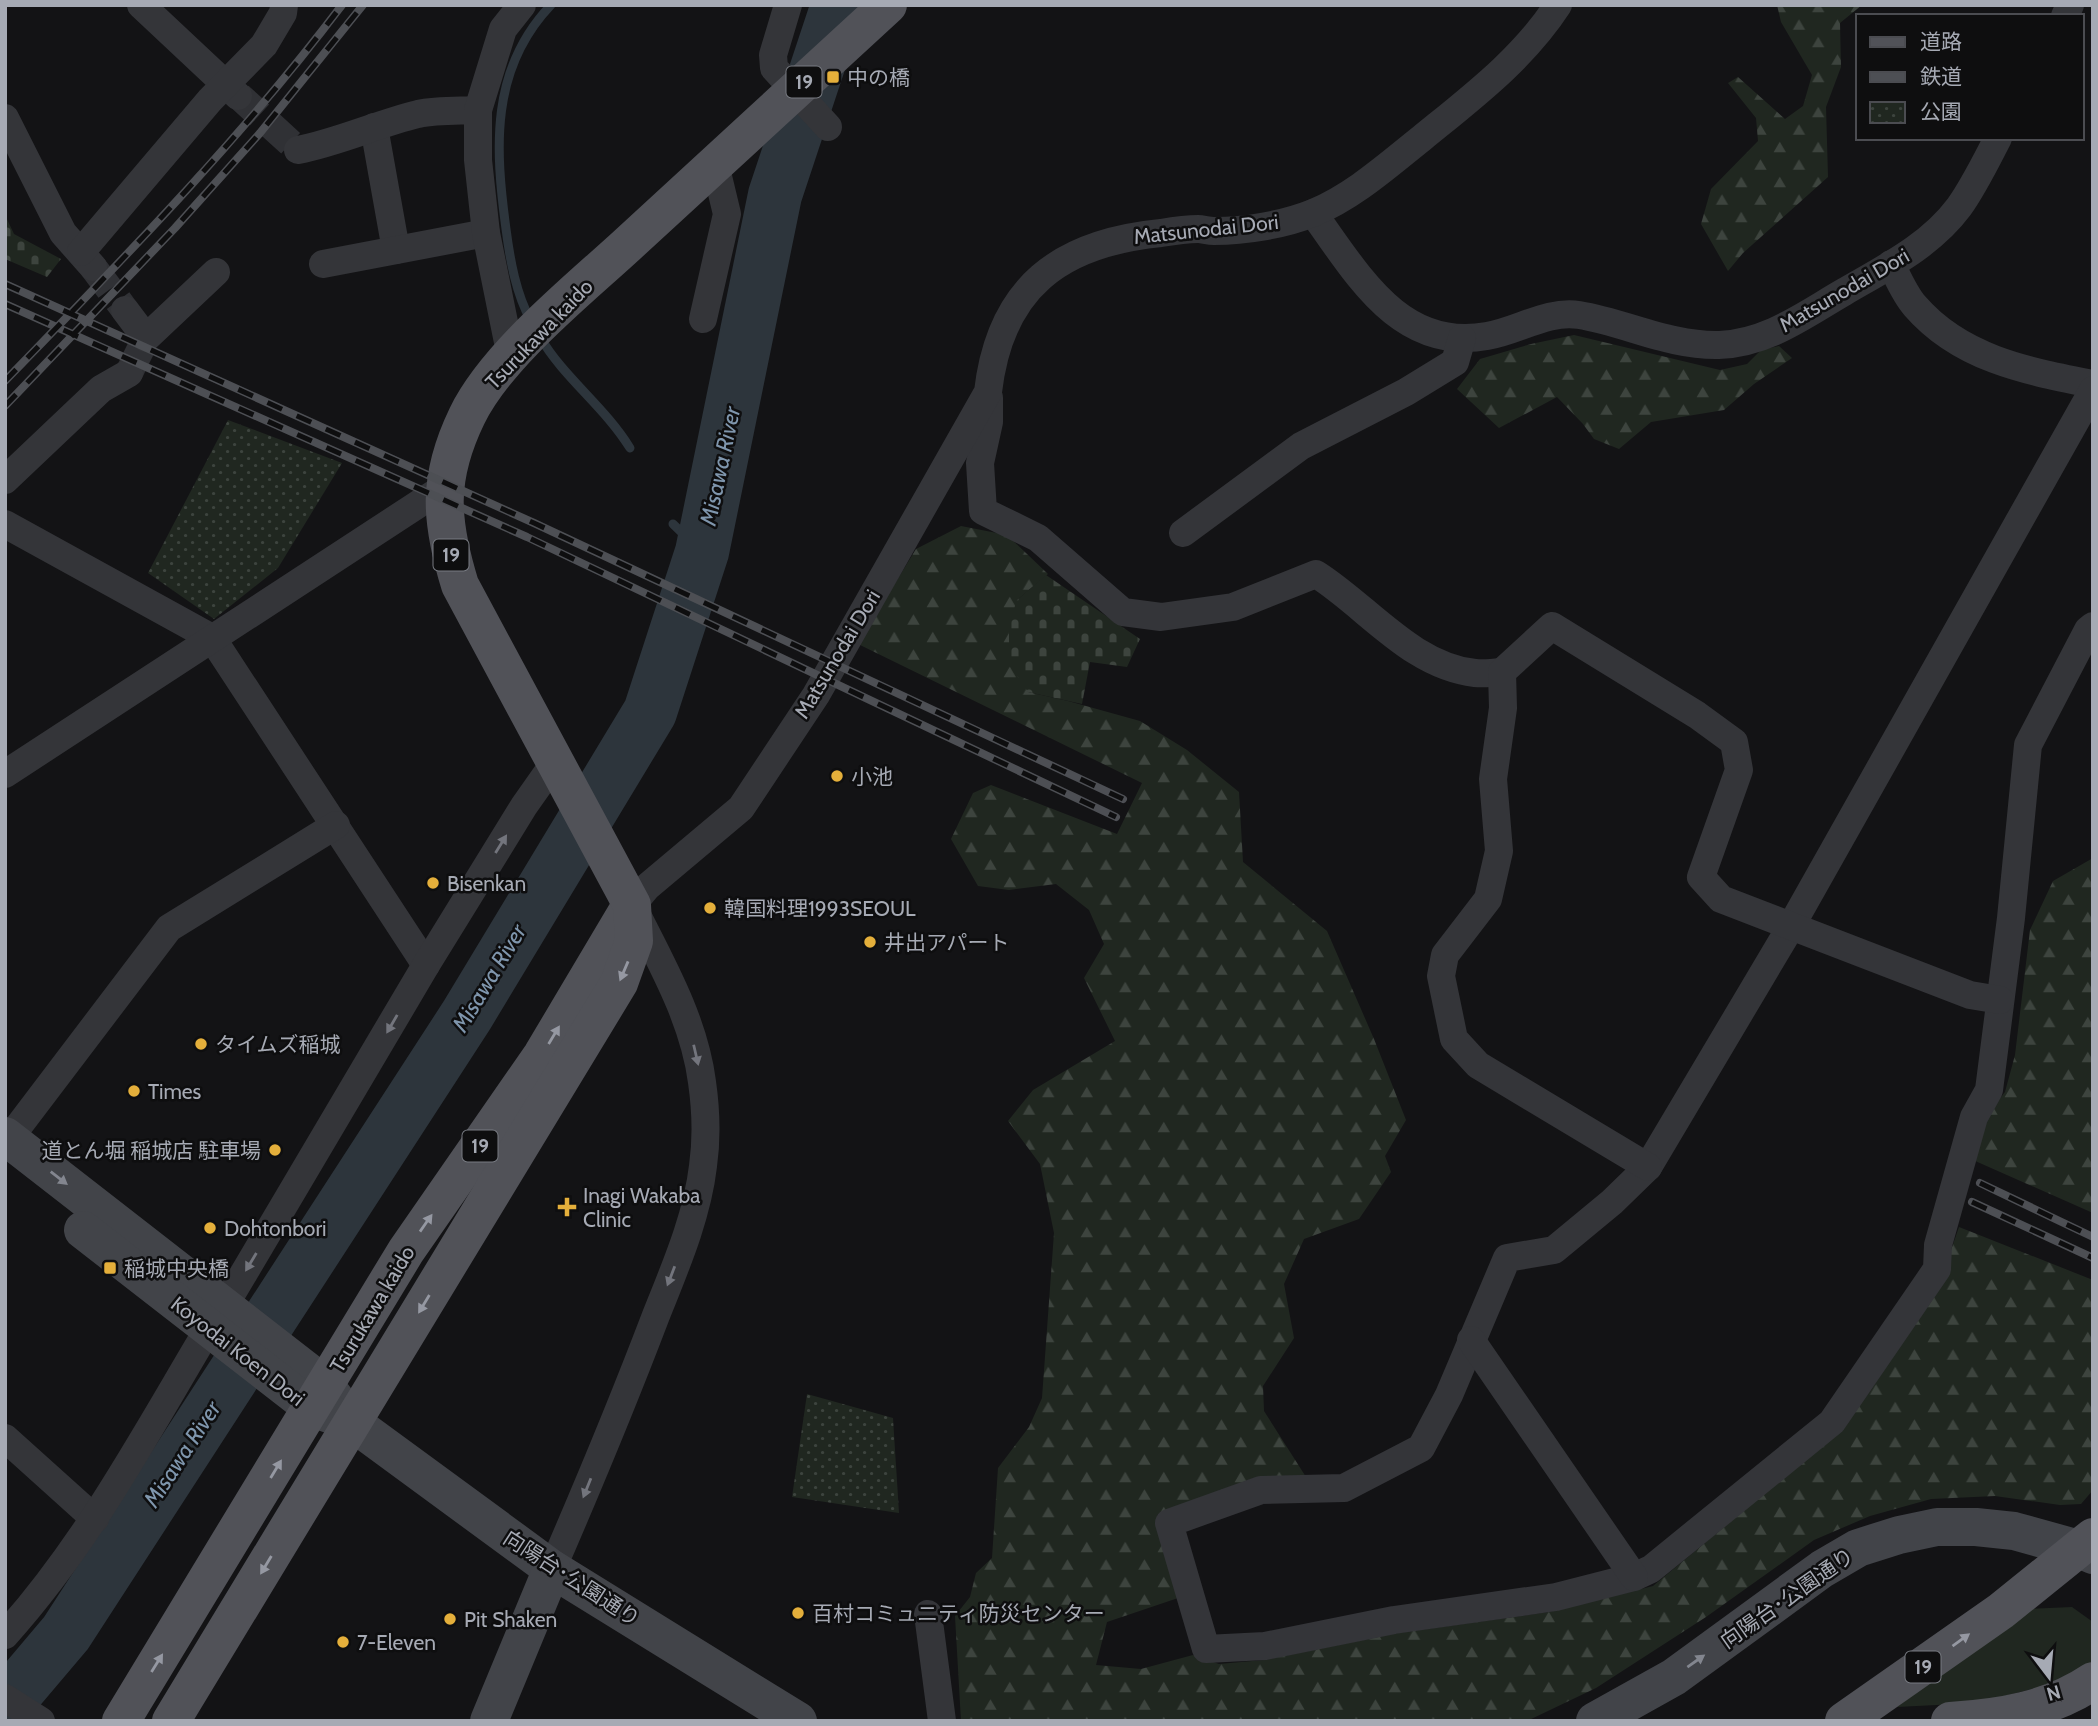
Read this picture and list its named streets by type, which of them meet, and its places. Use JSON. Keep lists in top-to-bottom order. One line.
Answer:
{"streets":{"main road":["19","Tsurukawa kaido"],"street":["Matsunodai Dori","Koyodai Koen Dori","向陽台･公園通り"]},"crossings":[["Matsunodai Dori","Tsurukawa kaido"],["Tsurukawa kaido","Koyodai Koen Dori"],["Tsurukawa kaido","向陽台･公園通り"],["Koyodai Koen Dori","向陽台･公園通り"]],"water":["Misawa River"],"places":{"transit":["中の橋","稲城中央橋"],"other":["小池","Bisenkan","韓国料理1993SEOUL","井出アパート","タイムズ稲城","Times","道とん堀 稲城店 駐車場","Dohtonbori","百村コミュニティ防災センター","Pit Shaken","7-Eleven"],"health":["Inagi Wakaba Clinic"]},"legend":["道路","鉄道","公園"],"north":"bottom"}
